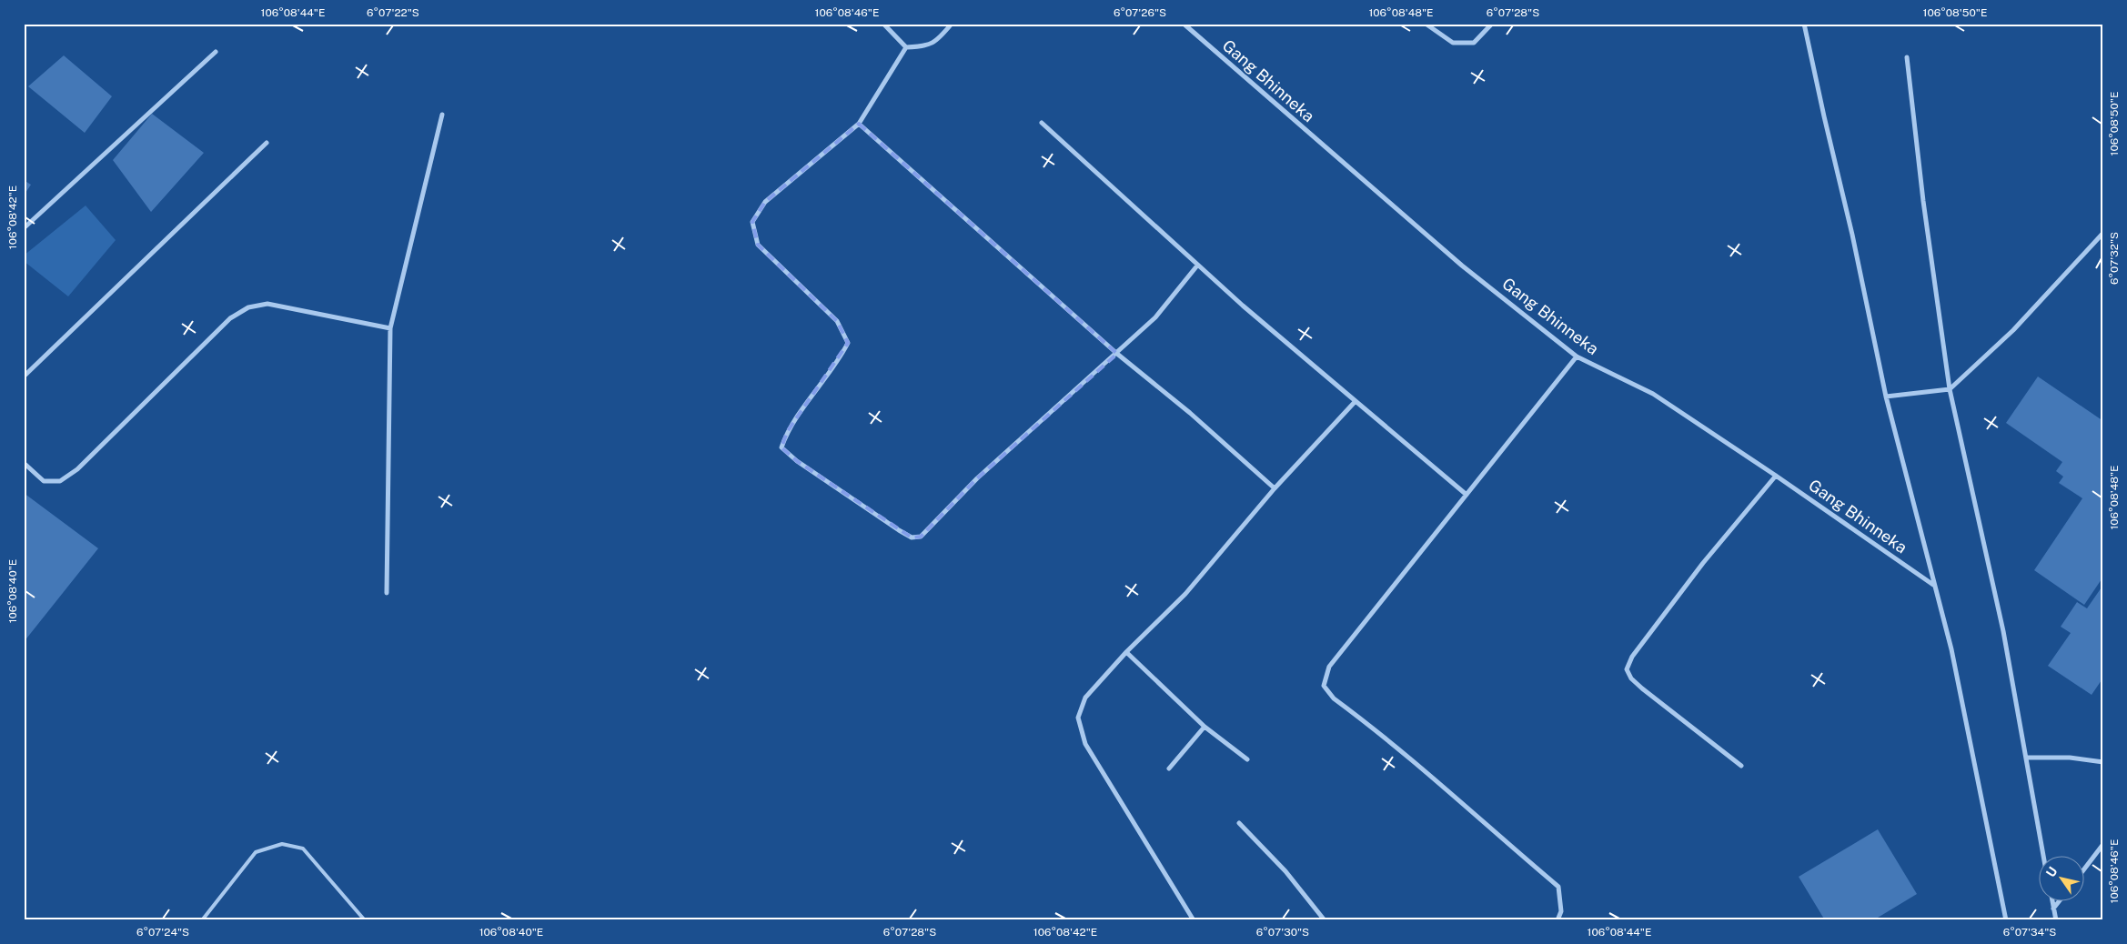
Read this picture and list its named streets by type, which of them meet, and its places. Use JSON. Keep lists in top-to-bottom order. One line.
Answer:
{"streets":{"street":["Gang Bhinneka"]},"north":"top left","coordinates":["106°08'44\"E","6°07'22\"S","106°08'46\"E","6°07'26\"S","106°08'48\"E","6°07'28\"S","106°08'50\"E","106°08'42\"E","6°07'32\"S","106°08'40\"E","6°07'24\"S","6°07'30\"S","6°07'34\"S"]}
